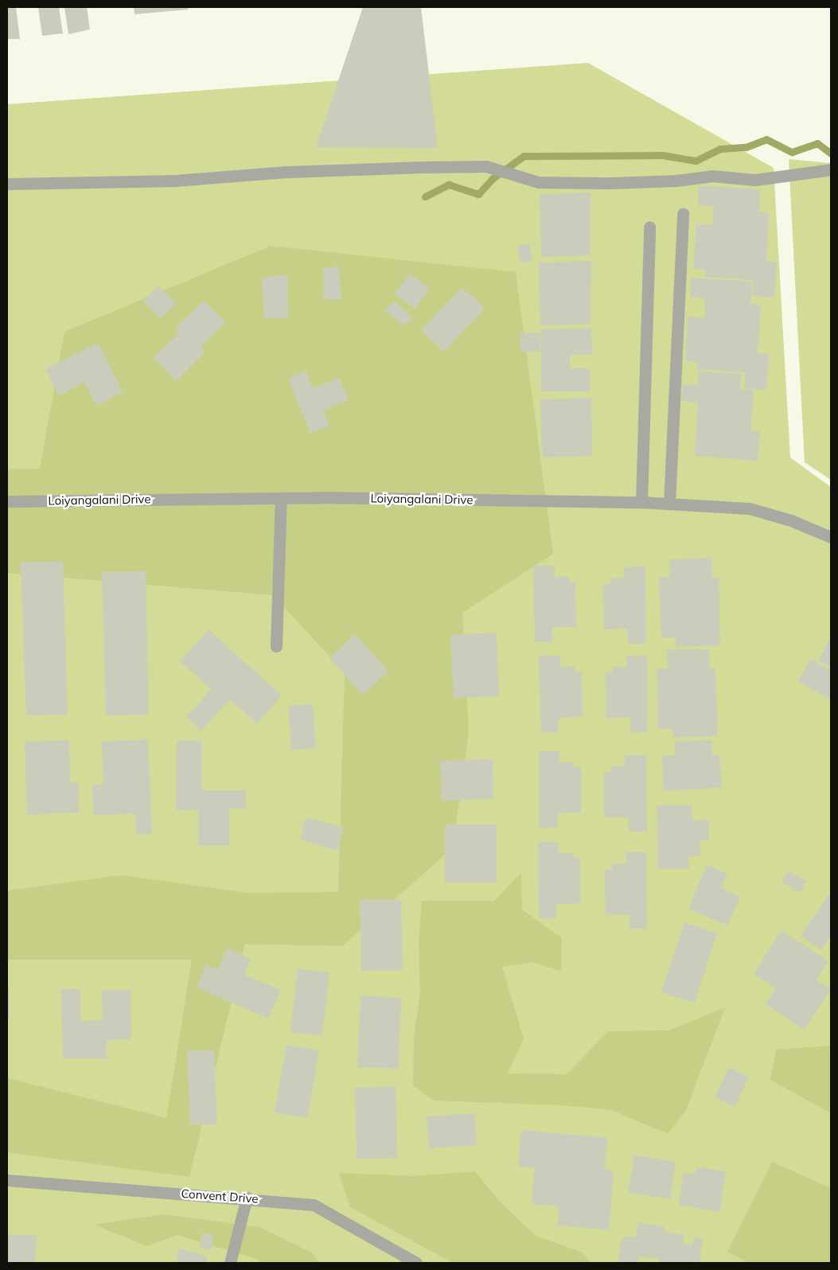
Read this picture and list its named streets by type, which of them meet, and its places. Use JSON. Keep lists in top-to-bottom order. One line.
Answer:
{"streets":{"street":["Loiyangalani Drive","Convent Drive"]}}
